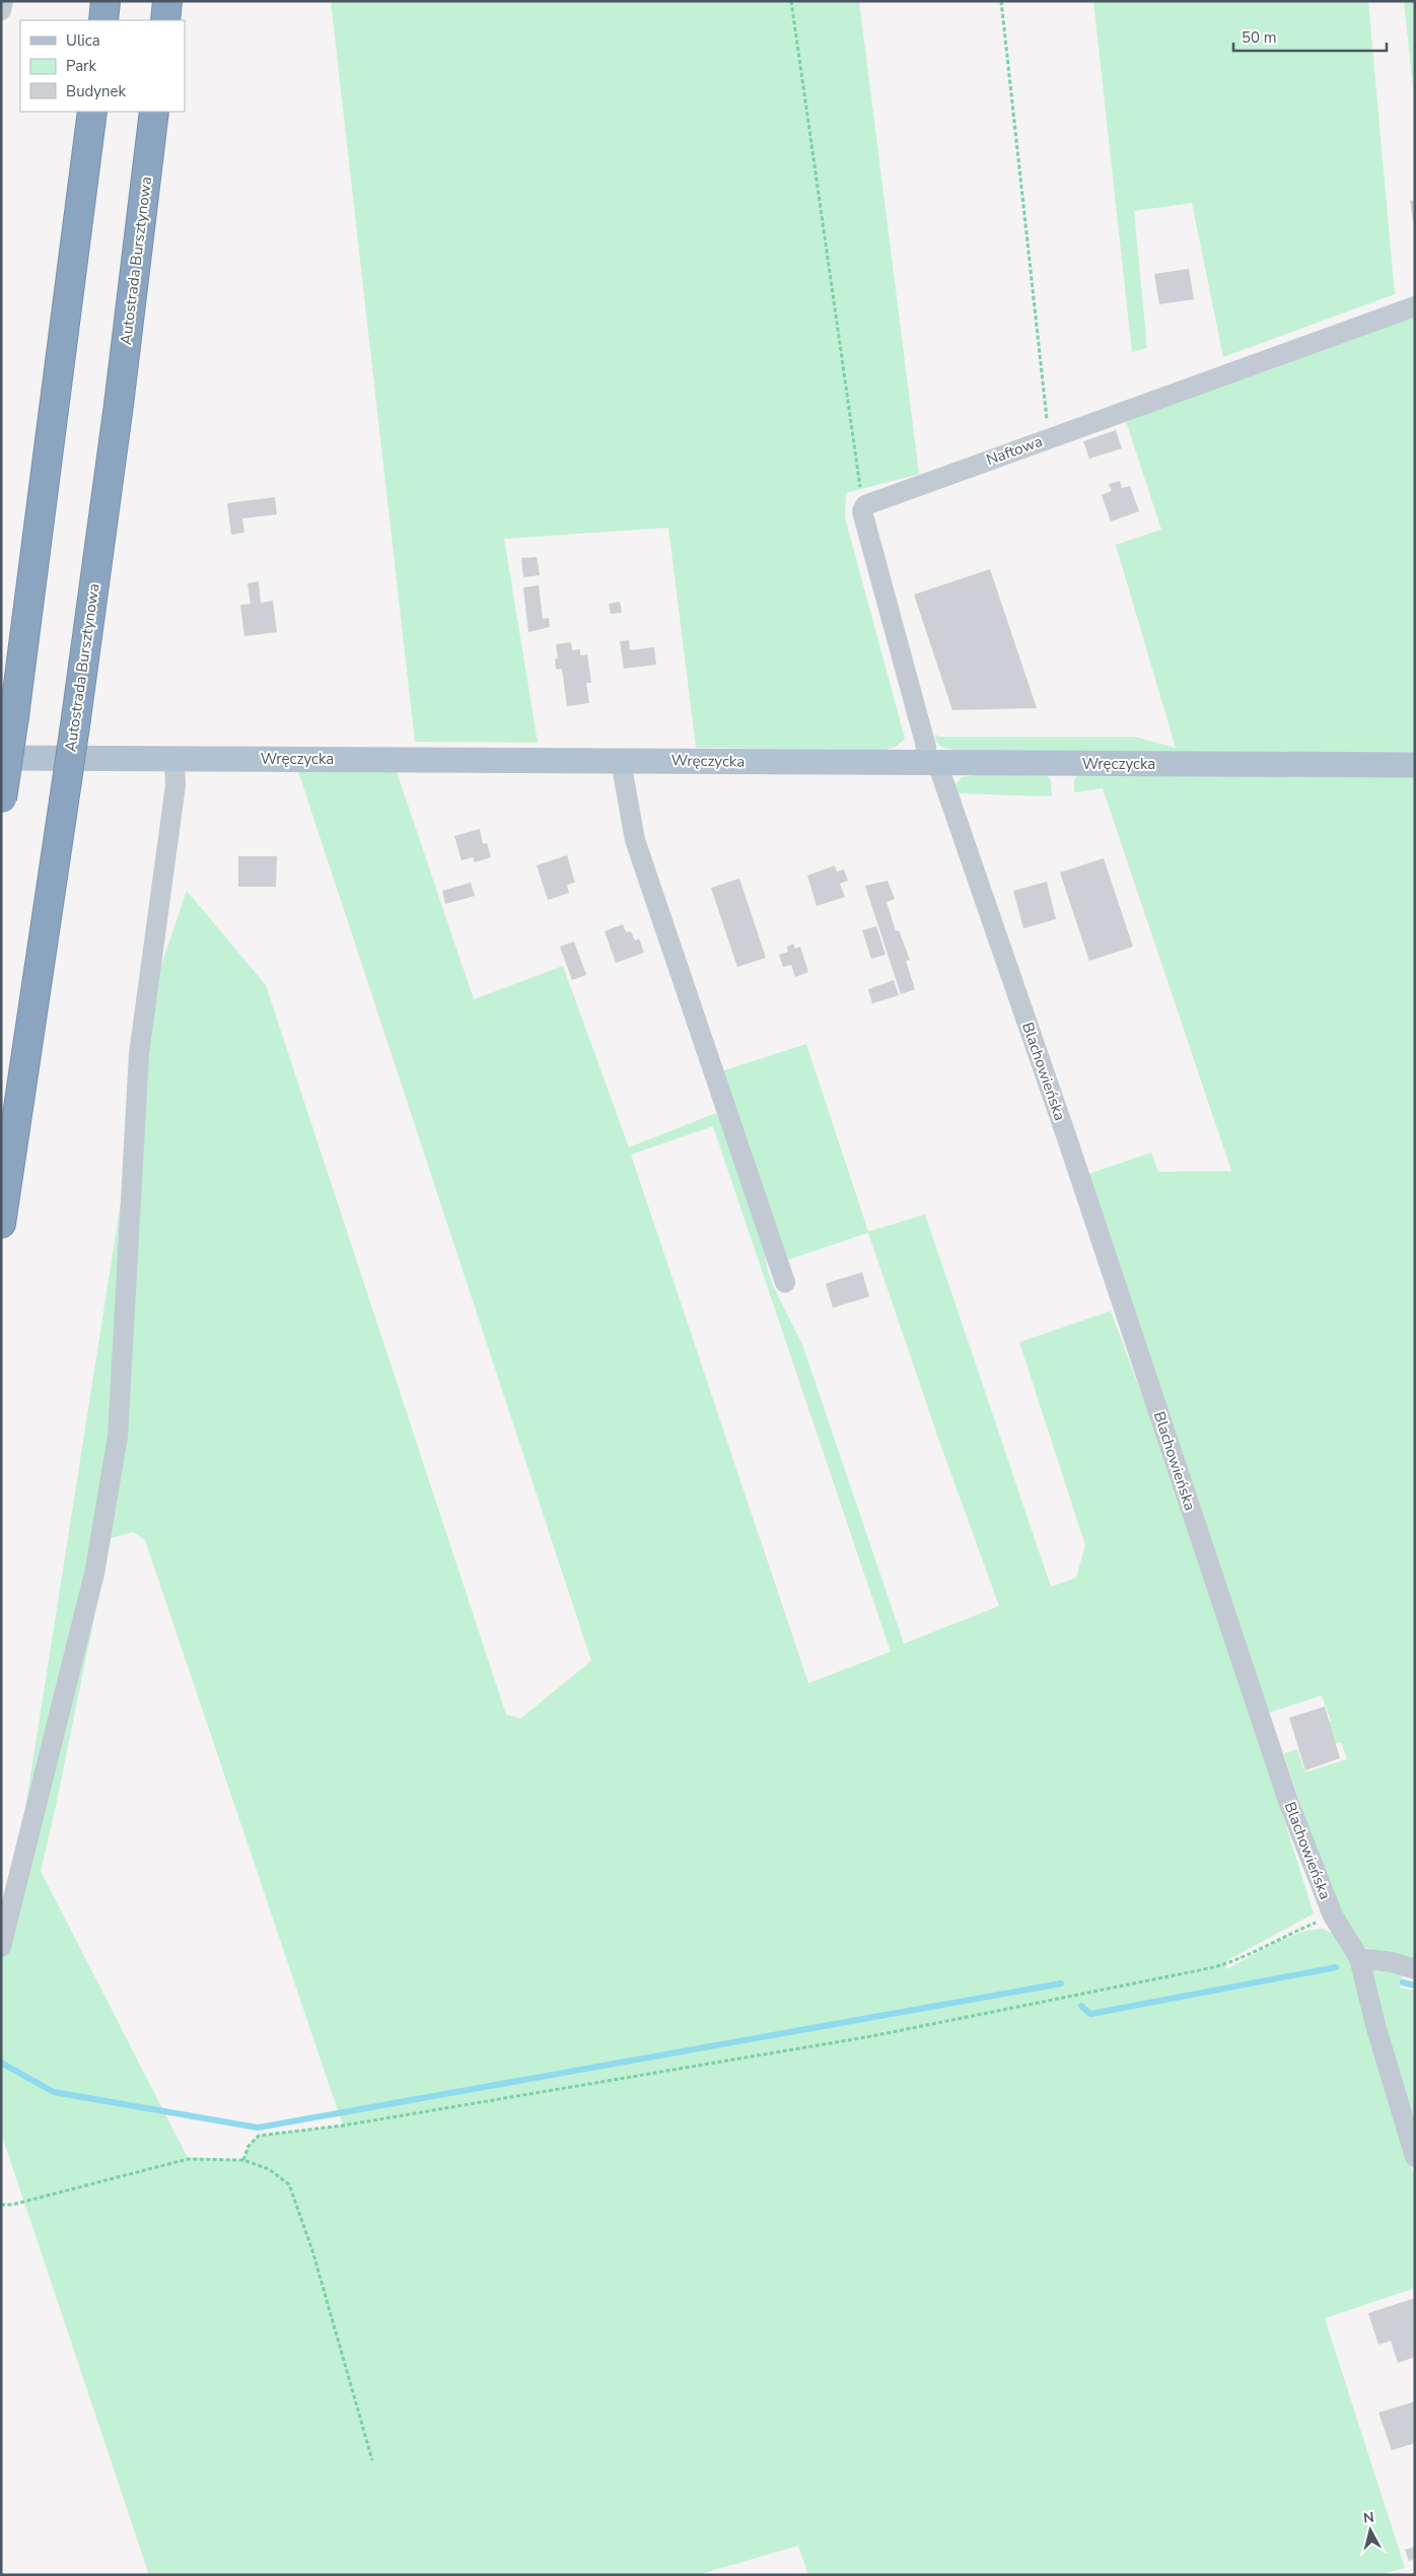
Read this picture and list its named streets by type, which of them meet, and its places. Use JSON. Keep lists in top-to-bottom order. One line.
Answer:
{"streets":{"highway":["Autostrada Bursztynowa"],"main road":["Wręczycka"],"street":["Naftowa","Blachowieńska"]},"crossings":[["Wręczycka","Blachowieńska"]],"legend":["Ulica","Park","Budynek"],"scale_bar":"50 m","north":"top"}
